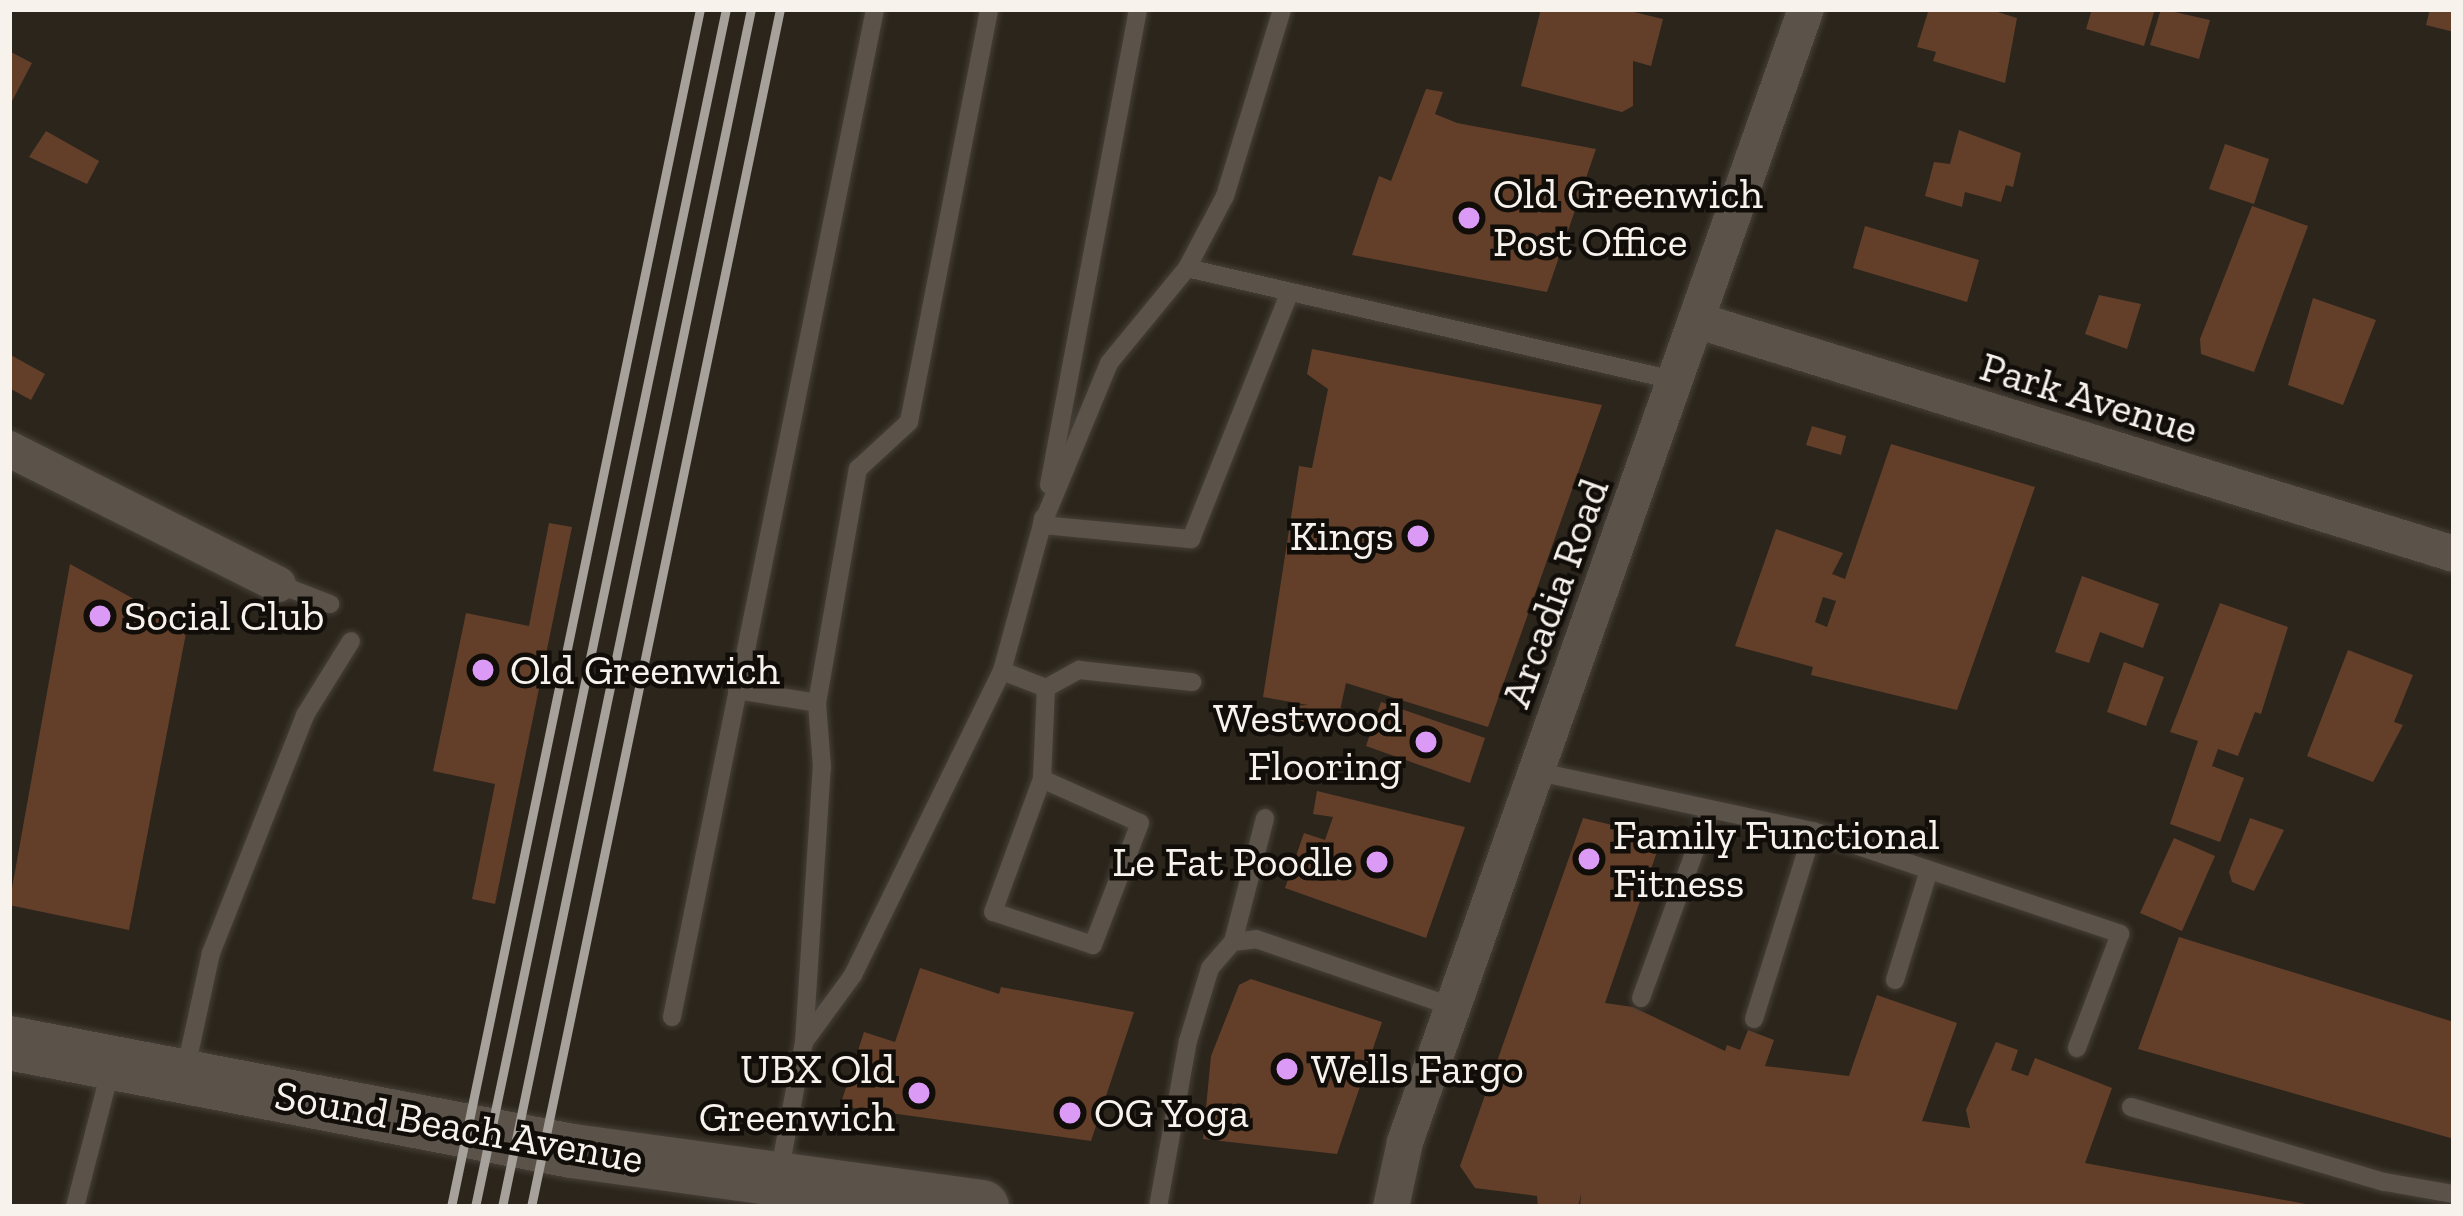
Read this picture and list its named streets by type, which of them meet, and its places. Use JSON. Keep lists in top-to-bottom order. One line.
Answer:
{"streets":{"street":["Park Avenue","Arcadia Road","Sound Beach Avenue"]},"crossings":[["Park Avenue","Arcadia Road"]],"places":["Old Greenwich Post Office","Kings","Social Club","Old Greenwich","Westwood Flooring","Family Functional Fitness","Le Fat Poodle","Wells Fargo","UBX Old Greenwich","OG Yoga"]}
